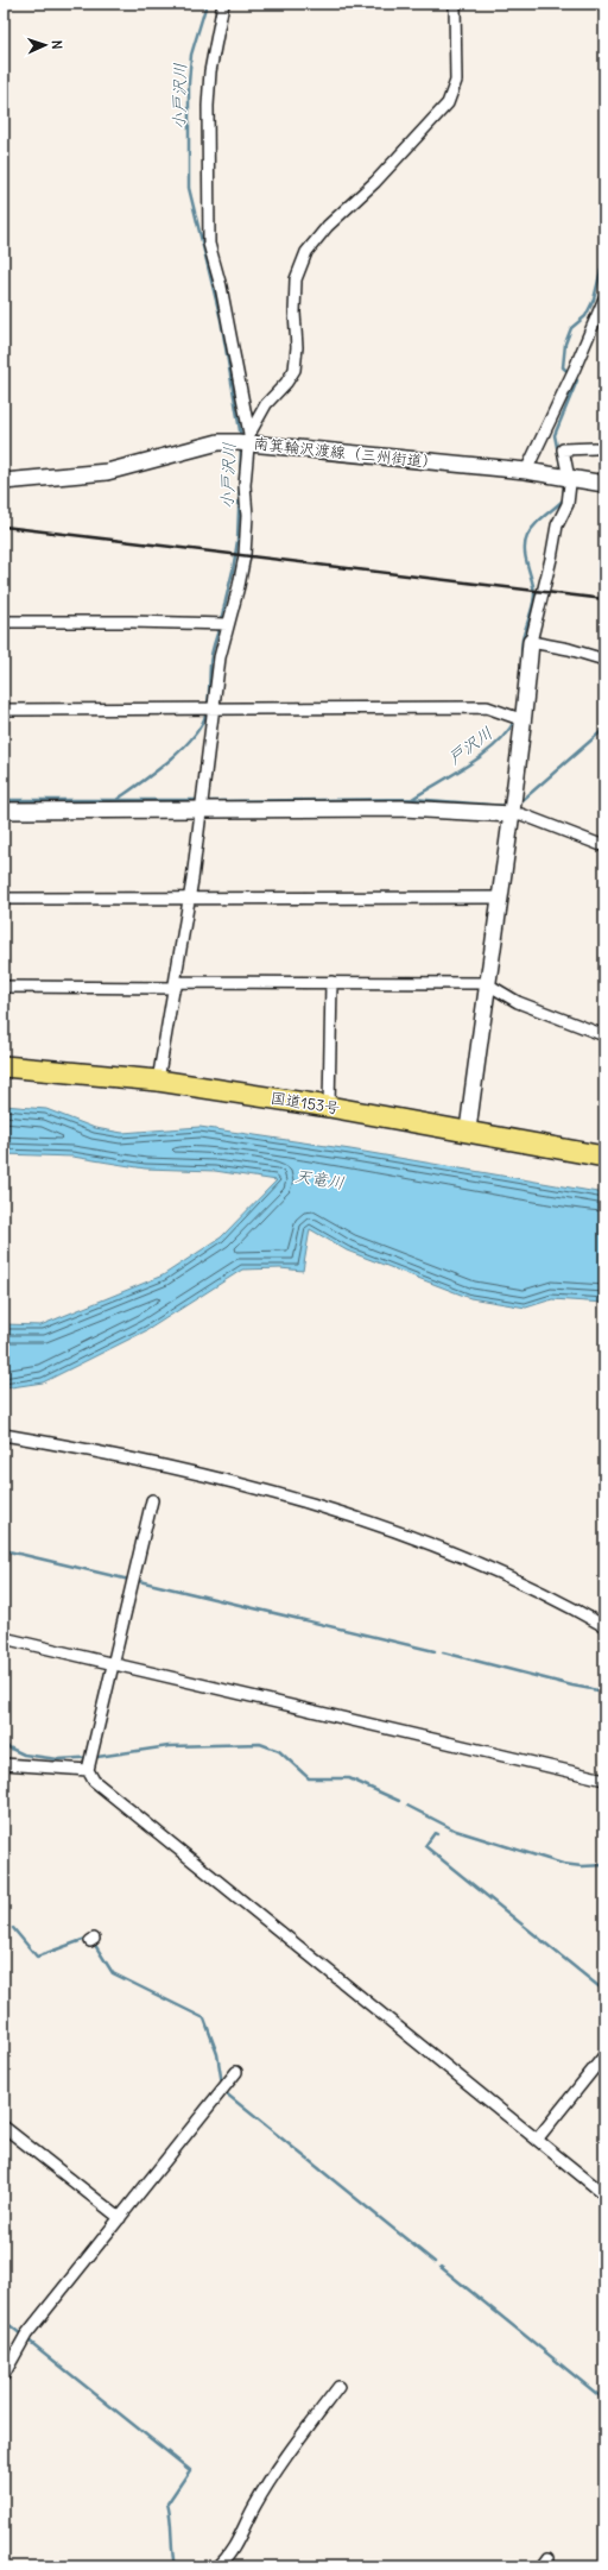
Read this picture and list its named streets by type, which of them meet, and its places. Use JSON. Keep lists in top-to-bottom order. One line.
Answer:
{"streets":{"highway":["国道153号"],"street":["南箕輪沢渡線（三州街道）"]},"water":["小戸沢川","戸沢川","天竜川"],"north":"right"}
